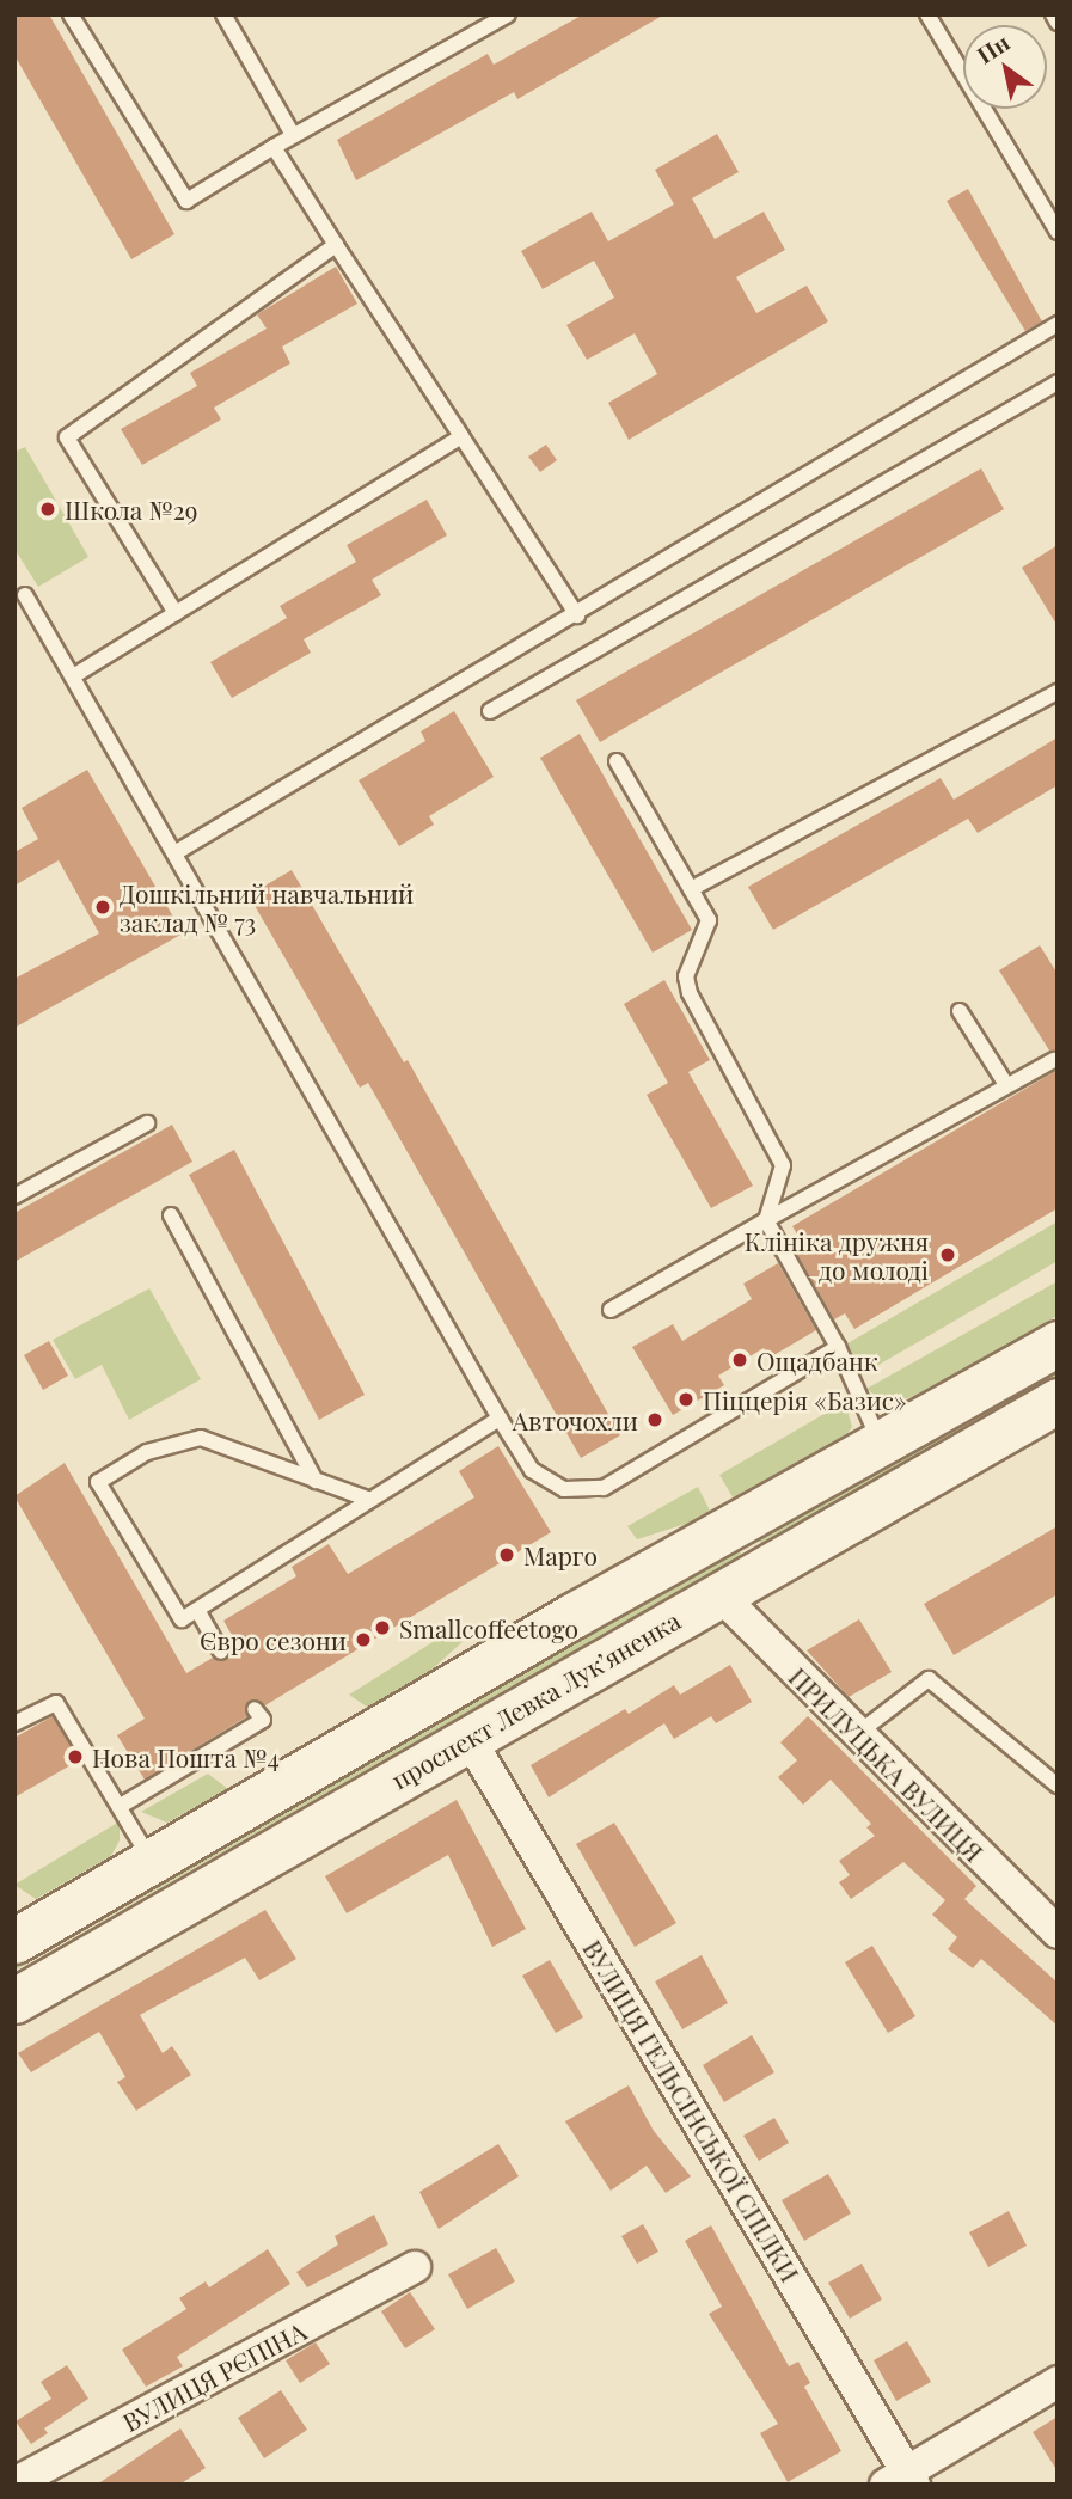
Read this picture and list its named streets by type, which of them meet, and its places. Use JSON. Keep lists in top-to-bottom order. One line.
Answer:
{"streets":{"main road":["проспект Левка Лукʼяненка"],"street":["ПРИЛУЦЬКА ВУЛИЦЯ","ВУЛИЦЯ ГЕЛЬСІНСЬКОЇ СПІЛКИ","ВУЛИЦЯ РЄПІНА"]},"crossings":[["проспект Левка Лукʼяненка","ПРИЛУЦЬКА ВУЛИЦЯ"],["проспект Левка Лукʼяненка","ВУЛИЦЯ ГЕЛЬСІНСЬКОЇ СПІЛКИ"]],"places":["Школа №29","Дошкільний навчальний заклад № 73","Клініка дружня до молоді","Ощадбанк","Піццерія «Базис»","Авточохли","Марго","Smallcoffeetogo","Євро сезони","Нова Пошта №4"],"north":"top left"}
